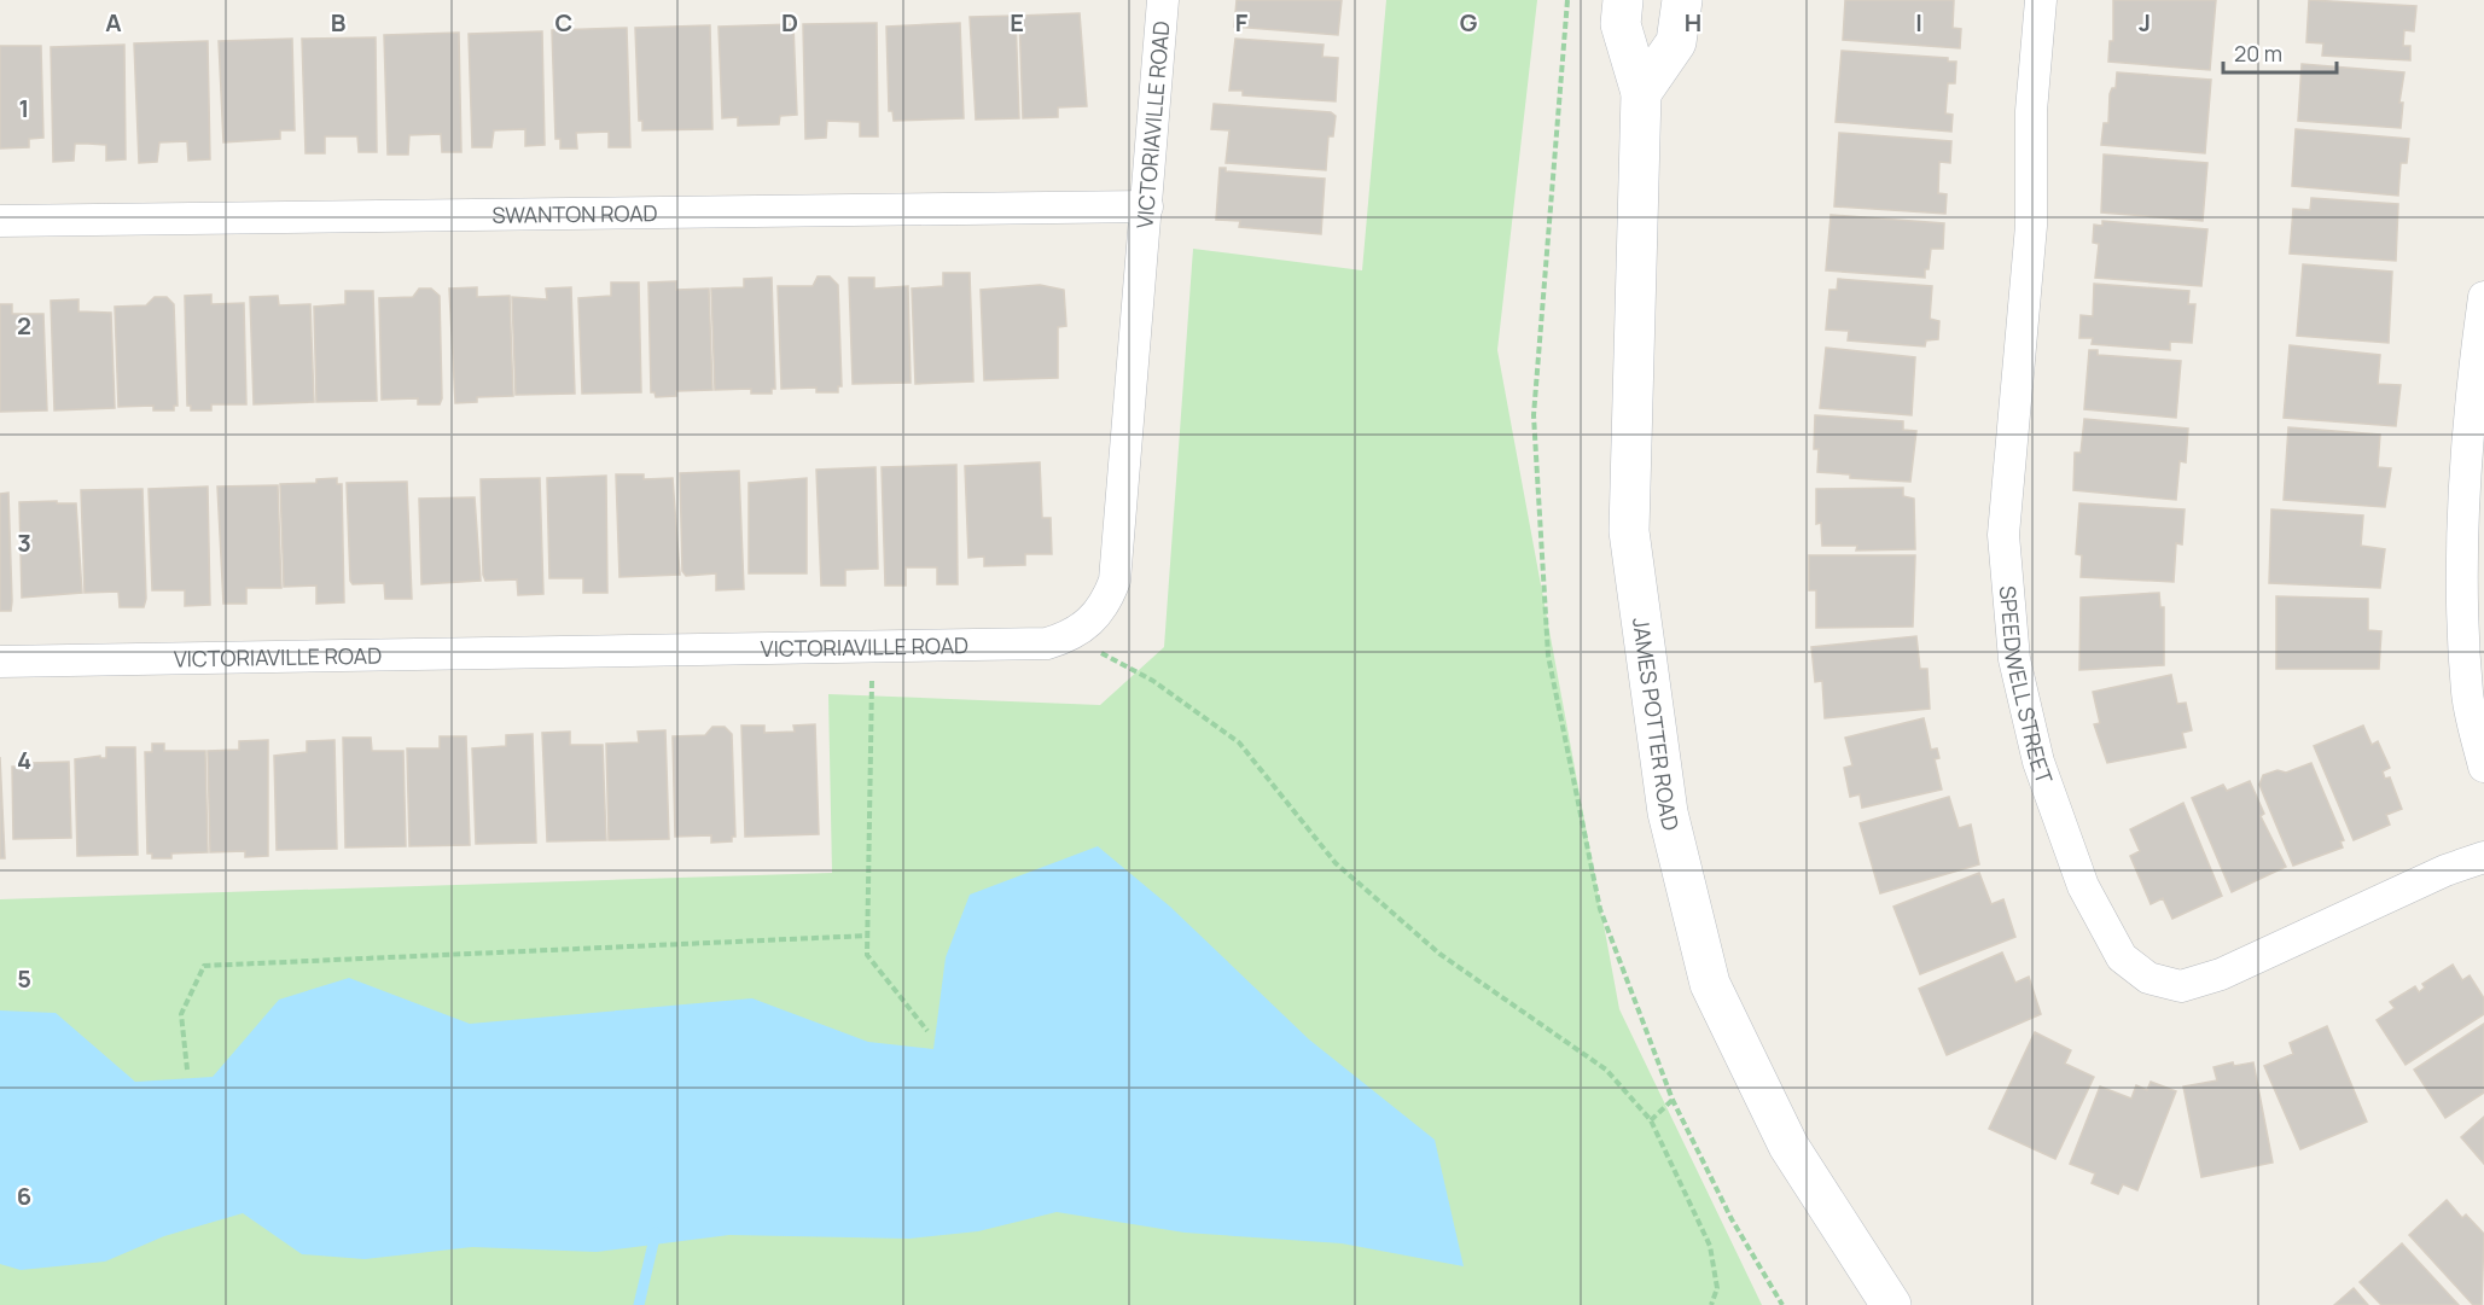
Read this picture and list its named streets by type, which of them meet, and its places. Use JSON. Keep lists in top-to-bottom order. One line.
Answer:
{"streets":{"main road":["JAMES POTTER ROAD"],"street":["VICTORIAVILLE ROAD","SWANTON ROAD","SPEEDWELL STREET"]},"crossings":[["VICTORIAVILLE ROAD","SWANTON ROAD"]],"scale_bar":"20 m","grid":{"columns":["A","B","C","D","E","F","G","H","I","J"],"rows":["1","2","3","4","5","6"]}}
